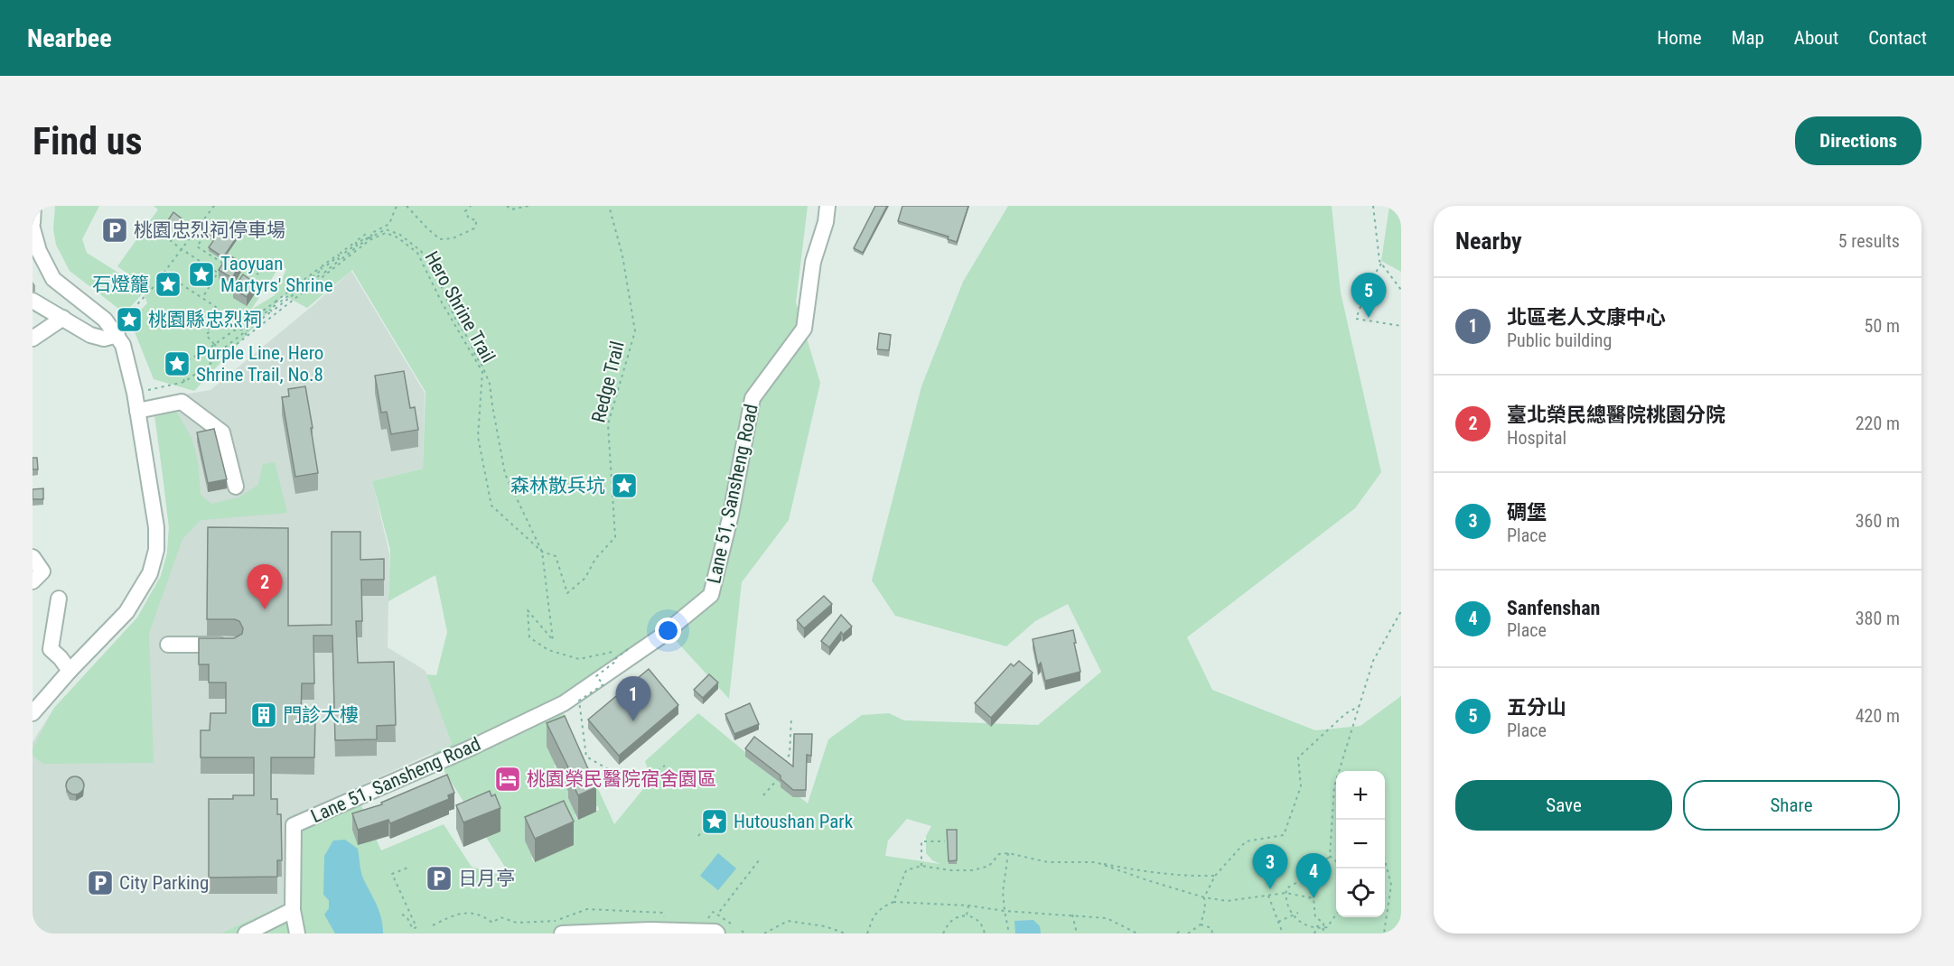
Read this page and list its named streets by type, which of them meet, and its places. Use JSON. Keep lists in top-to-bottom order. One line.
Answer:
{"streets":{"street":["Lane 51, Sansheng Road"],"path":["Hero Shrine Trail","Redge Trail"]},"crossings":[["Hero Shrine Trail","Redge Trail"]],"places":{"parking":["桃園忠烈祠停車場","日月亭","City Parking"],"place":["Taoyuan Martyrs' Shrine","石燈籠","桃園縣忠烈祠","Purple Line, Hero Shrine Trail, No.8","森林散兵坑","Hutoushan Park"],"building":["門診大樓"],"hotel":["桃園榮民醫院宿舍園區"]},"page":{"header":"Nearbee","nav":["Home","Map","About","Contact"],"buttons":["Directions",["Save","Share"]],"title":"Find us","heading":["Nearby","5 results"],"pins":["5","2","1","3","4"],"list":[{"mark":"1","name":"北區老人文康中心","note":"Public building","value":"50 m"},{"mark":"2","name":"臺北榮民總醫院桃園分院","note":"Hospital","value":"220 m"},{"mark":"3","name":"碉堡","note":"Place","value":"360 m"},{"mark":"4","name":"Sanfenshan","note":"Place","value":"380 m"},{"mark":"5","name":"五分山","note":"Place","value":"420 m"}],"map_buttons":["+","−"]}}
